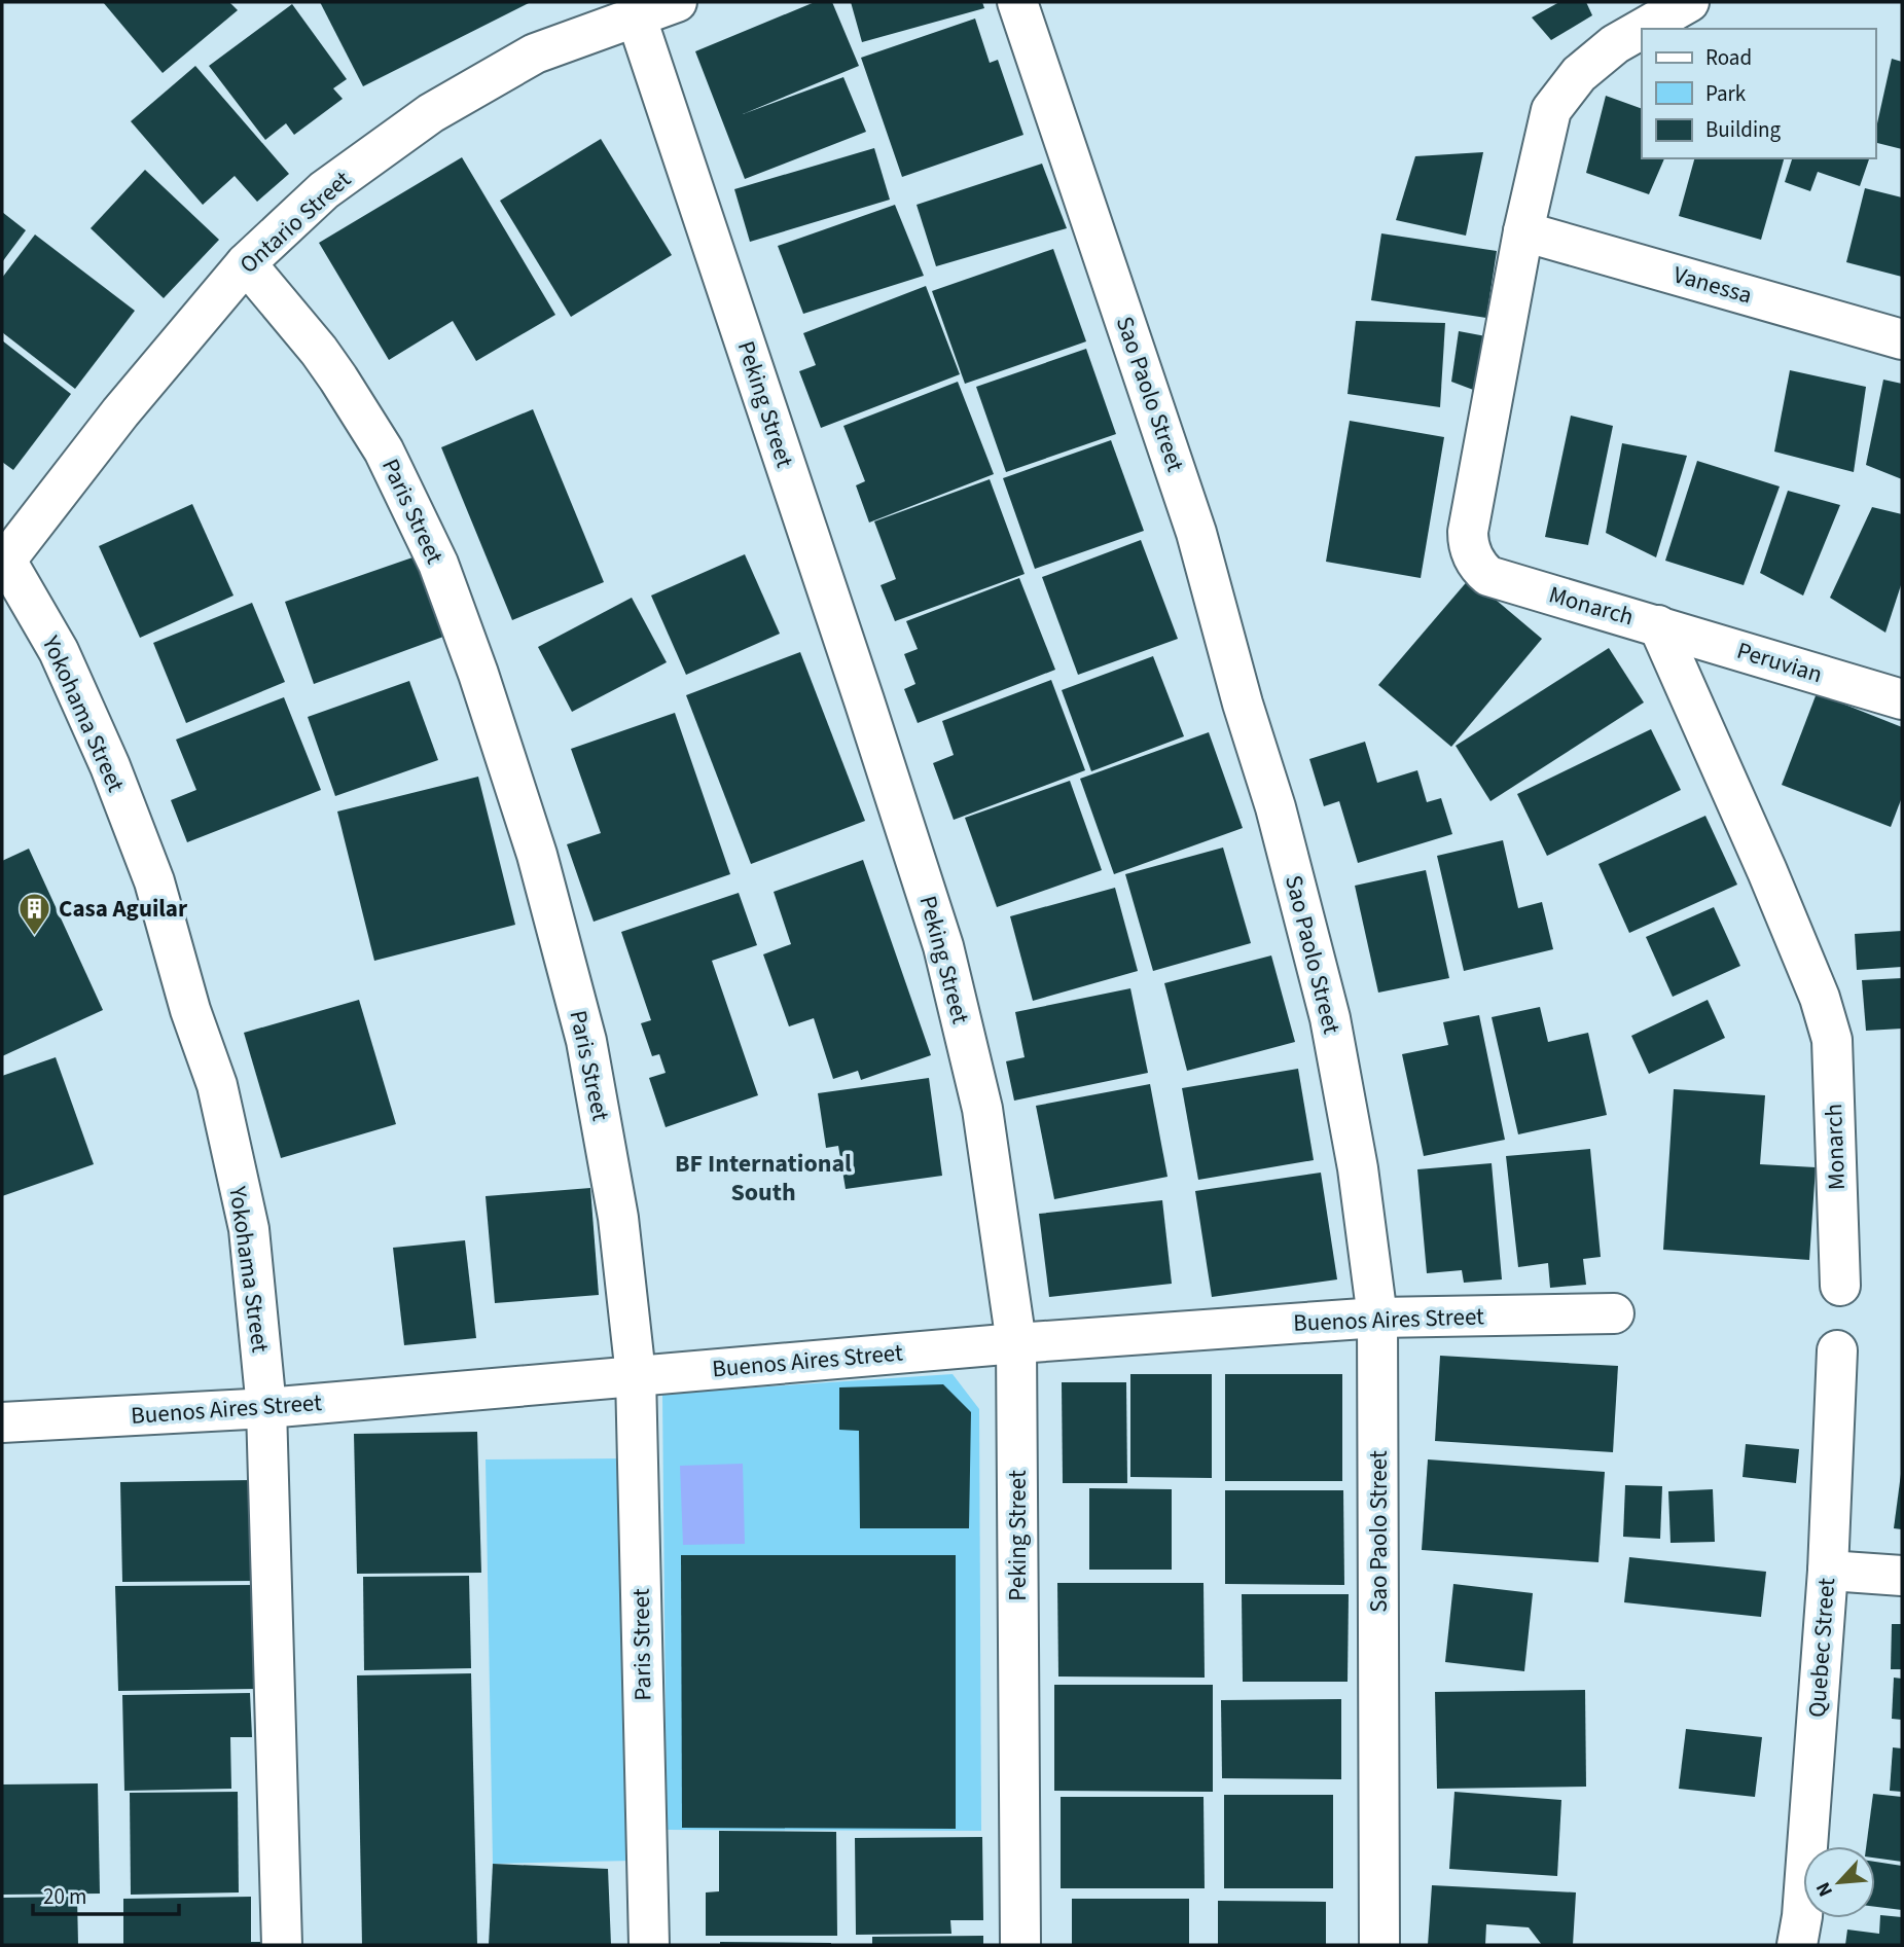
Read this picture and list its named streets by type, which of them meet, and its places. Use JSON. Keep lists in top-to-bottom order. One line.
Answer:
{"streets":{"street":["Ontario Street","Vanessa","Sao Paolo Street","Peking Street","Paris Street","Monarch","Peruvian","Yokohama Street","Buenos Aires Street","Quebec Street"]},"crossings":[["Ontario Street","Peking Street"],["Ontario Street","Paris Street"],["Ontario Street","Yokohama Street"],["Vanessa","Monarch"],["Sao Paolo Street","Buenos Aires Street"],["Peking Street","Buenos Aires Street"],["Paris Street","Buenos Aires Street"],["Monarch","Peruvian"],["Yokohama Street","Buenos Aires Street"]],"districts":["BF International South"],"places":{"building":["Casa Aguilar"]},"legend":["Road","Park","Building"],"scale_bar":"20 m","north":"bottom left"}
